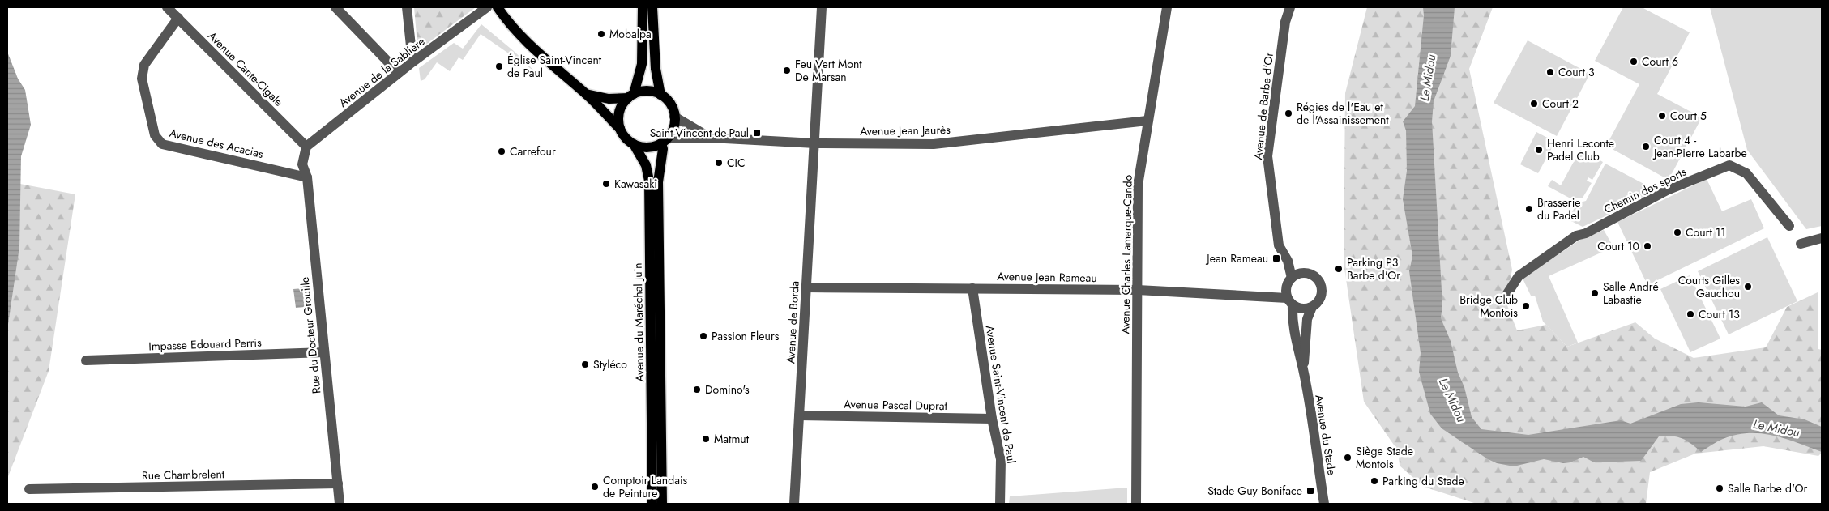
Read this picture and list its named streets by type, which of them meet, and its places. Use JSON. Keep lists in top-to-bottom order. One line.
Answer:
{"streets":{"main road":["Avenue du Maréchal Juin"],"street":["Avenue Cante-Cigale","Avenue de la Sablière","Avenue de Barbe d'Or","Avenue Jean Jaurès","Avenue des Acacias","Chemin des sports","Avenue Charles Lamarque-Cando","Avenue Jean Rameau","Avenue de Borda","Rue du Docteur Grouille","Impasse Edouard Perris","Avenue Saint-Vincent de Paul","Avenue Pascal Duprat","Avenue du Stade","Rue Chambrelent"]},"crossings":[["Avenue Cante-Cigale","Avenue de la Sablière"],["Avenue Cante-Cigale","Avenue des Acacias"],["Avenue Cante-Cigale","Rue du Docteur Grouille"],["Avenue de la Sablière","Rue du Docteur Grouille"],["Avenue de Barbe d'Or","Avenue Jean Rameau"],["Avenue de Barbe d'Or","Avenue du Stade"],["Avenue Jean Jaurès","Avenue Charles Lamarque-Cando"],["Avenue Jean Jaurès","Avenue du Maréchal Juin"],["Avenue Jean Jaurès","Avenue de Borda"],["Avenue des Acacias","Rue du Docteur Grouille"],["Avenue Charles Lamarque-Cando","Avenue Jean Rameau"],["Avenue Jean Rameau","Avenue de Borda"],["Avenue Jean Rameau","Avenue Saint-Vincent de Paul"],["Avenue Jean Rameau","Avenue du Stade"],["Avenue de Borda","Avenue Pascal Duprat"],["Rue du Docteur Grouille","Impasse Edouard Perris"],["Rue du Docteur Grouille","Rue Chambrelent"],["Avenue Saint-Vincent de Paul","Avenue Pascal Duprat"]],"water":["Le Midou"],"places":{"other":["Mobalpa","Court 6","Église Saint-Vincent de Paul","Feu Vert Mont De Marsan","Court 3","Court 2","Régies de l'Eau et de l'Assainissement","Court 5","Court 4 - Jean-Pierre Labarbe","Henri Leconte Padel Club","Carrefour","CIC","Kawasaki","Brasserie du Padel","Court 11","Court 10","Parking P3 Barbe d'Or","Courts Gilles Gauchou","Salle André Labastie","Bridge Club Montois","Court 13","Passion Fleurs","Styléco","Domino's","Matmut","Siège Stade Montois","Parking du Stade","Comptoir Landais de Peinture","Salle Barbe d'Or"],"transit":["Saint-Vincent-de-Paul","Jean Rameau","Stade Guy Boniface"]}}
